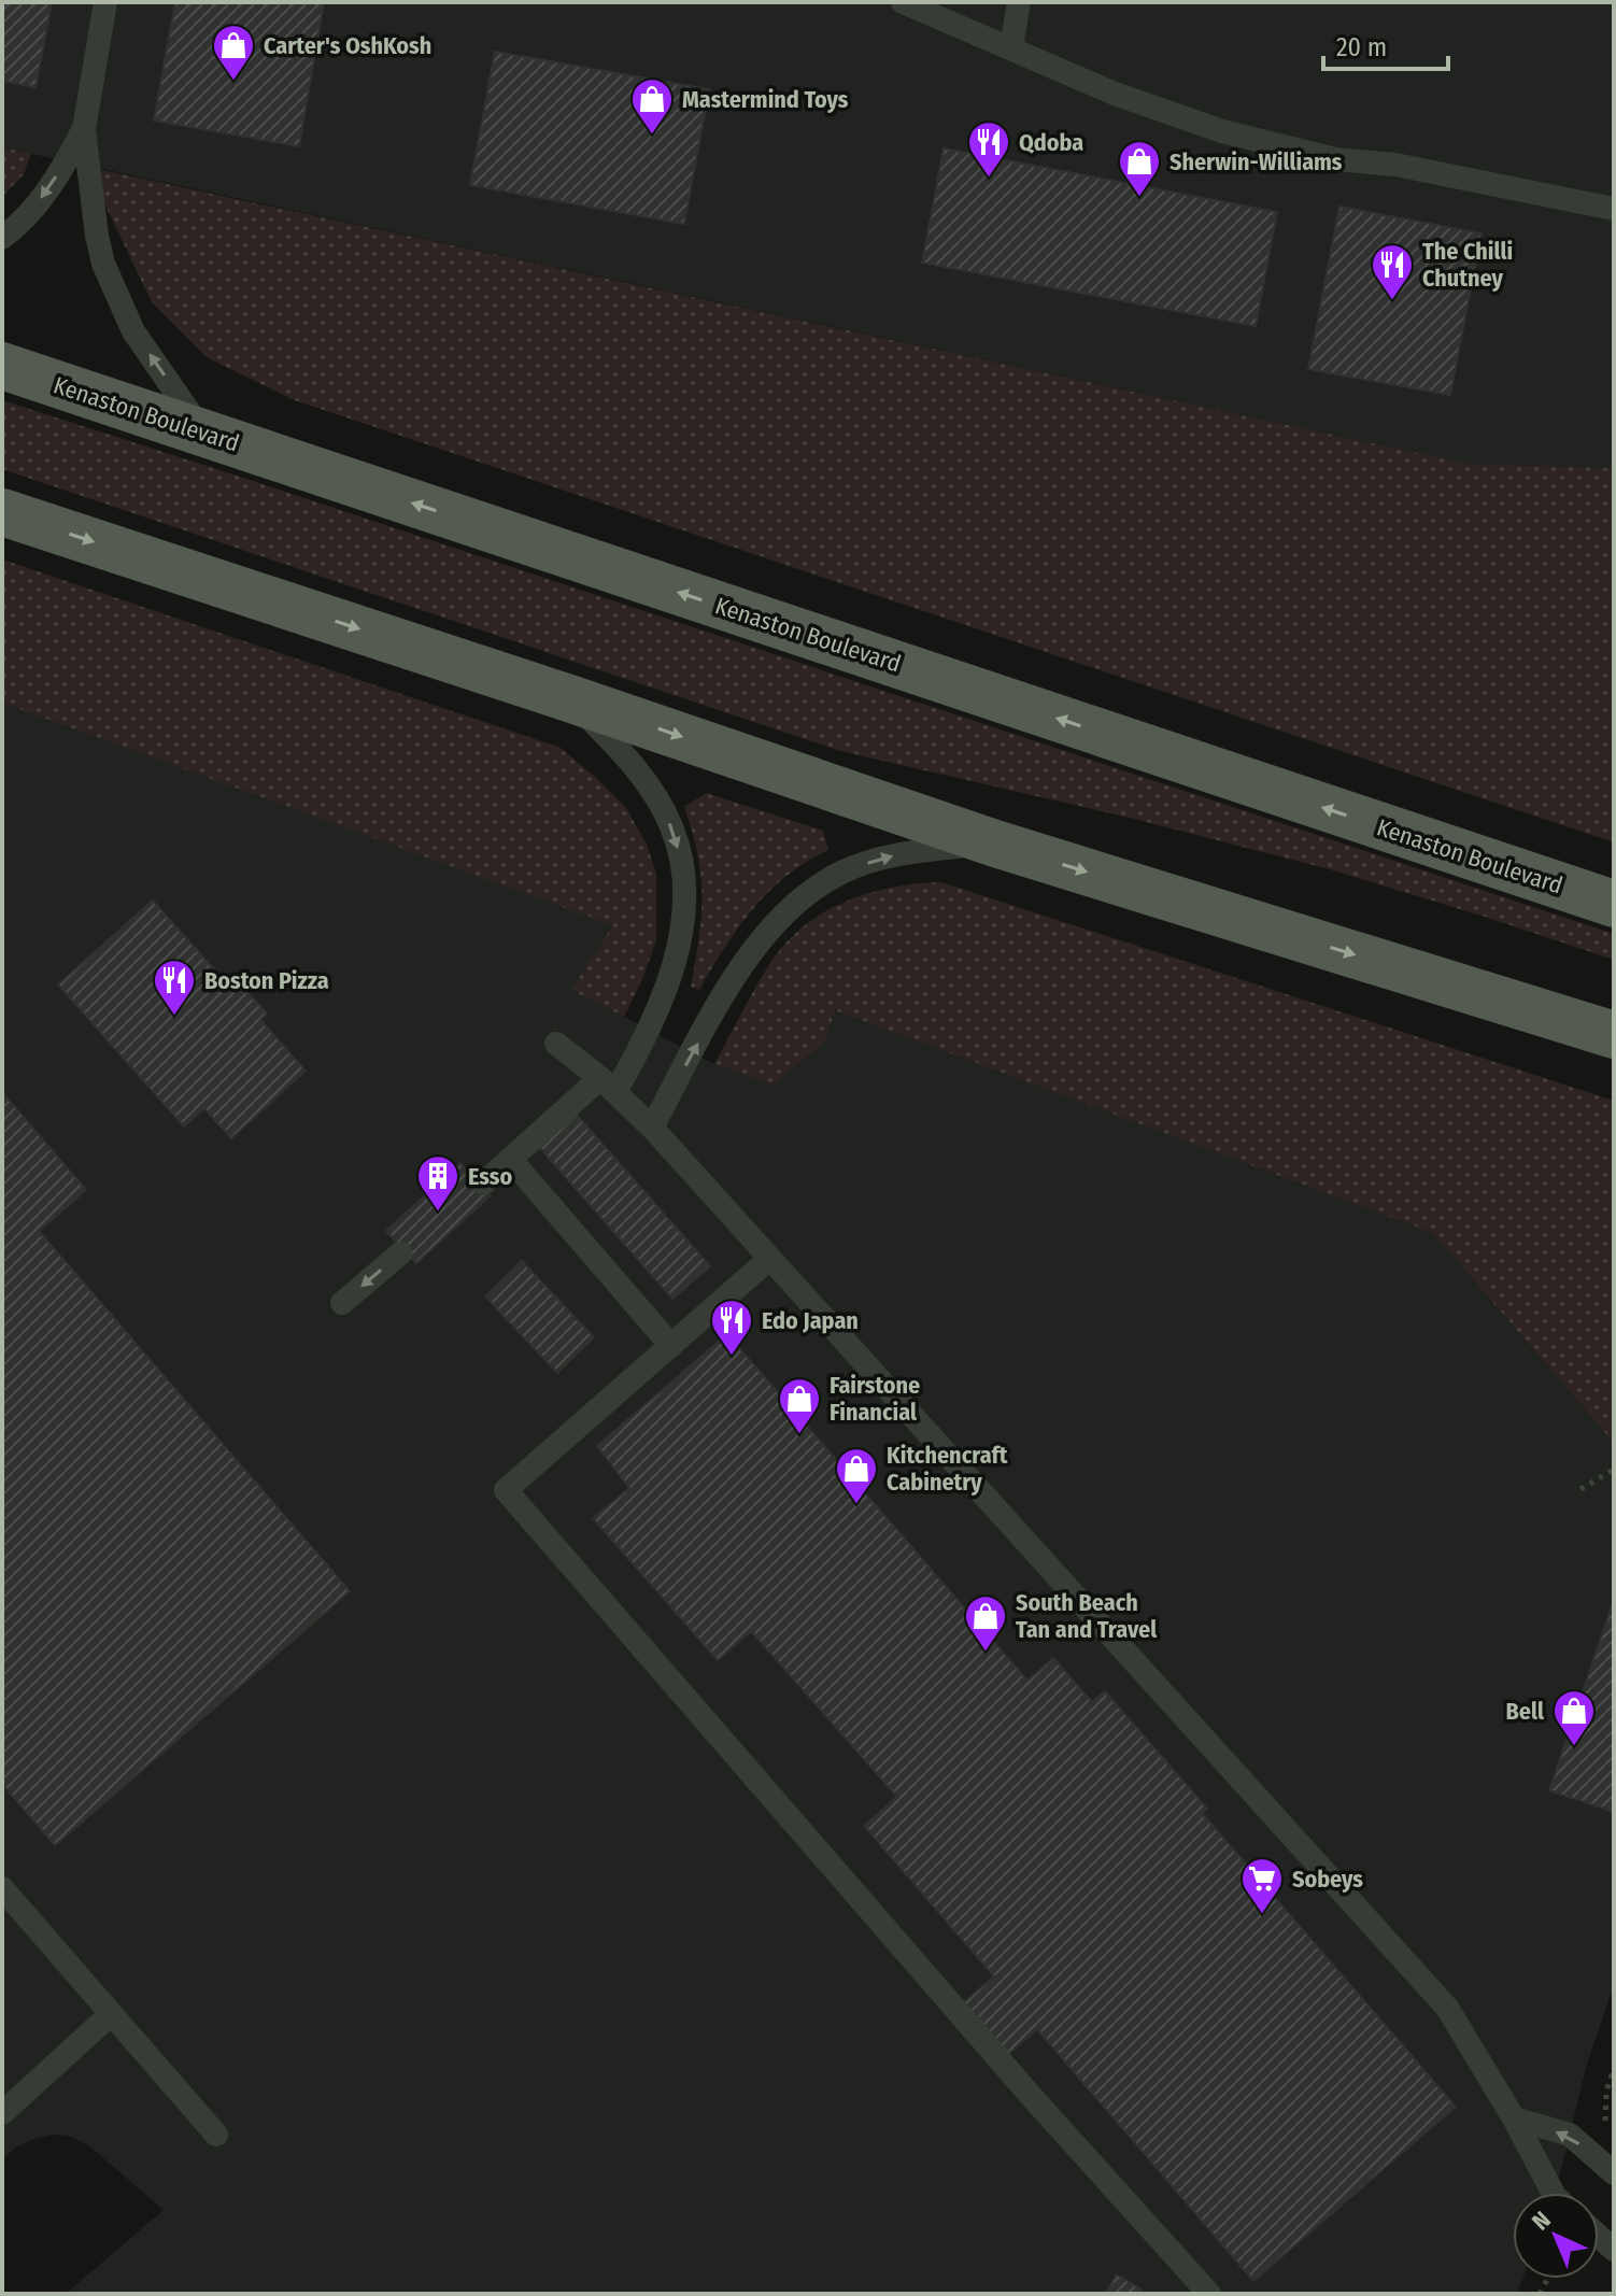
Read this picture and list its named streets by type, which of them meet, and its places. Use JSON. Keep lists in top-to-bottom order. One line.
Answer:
{"streets":{"main road":["Kenaston Boulevard"]},"places":{"shop":["Carter's OshKosh","Mastermind Toys","Sherwin-Williams","Fairstone Financial","Kitchencraft Cabinetry","South Beach Tan and Travel","Bell"],"restaurant":["Qdoba","The Chilli Chutney","Boston Pizza","Edo Japan"],"building":["Esso"],"supermarket":["Sobeys"]},"scale_bar":"20 m","north":"top left"}
